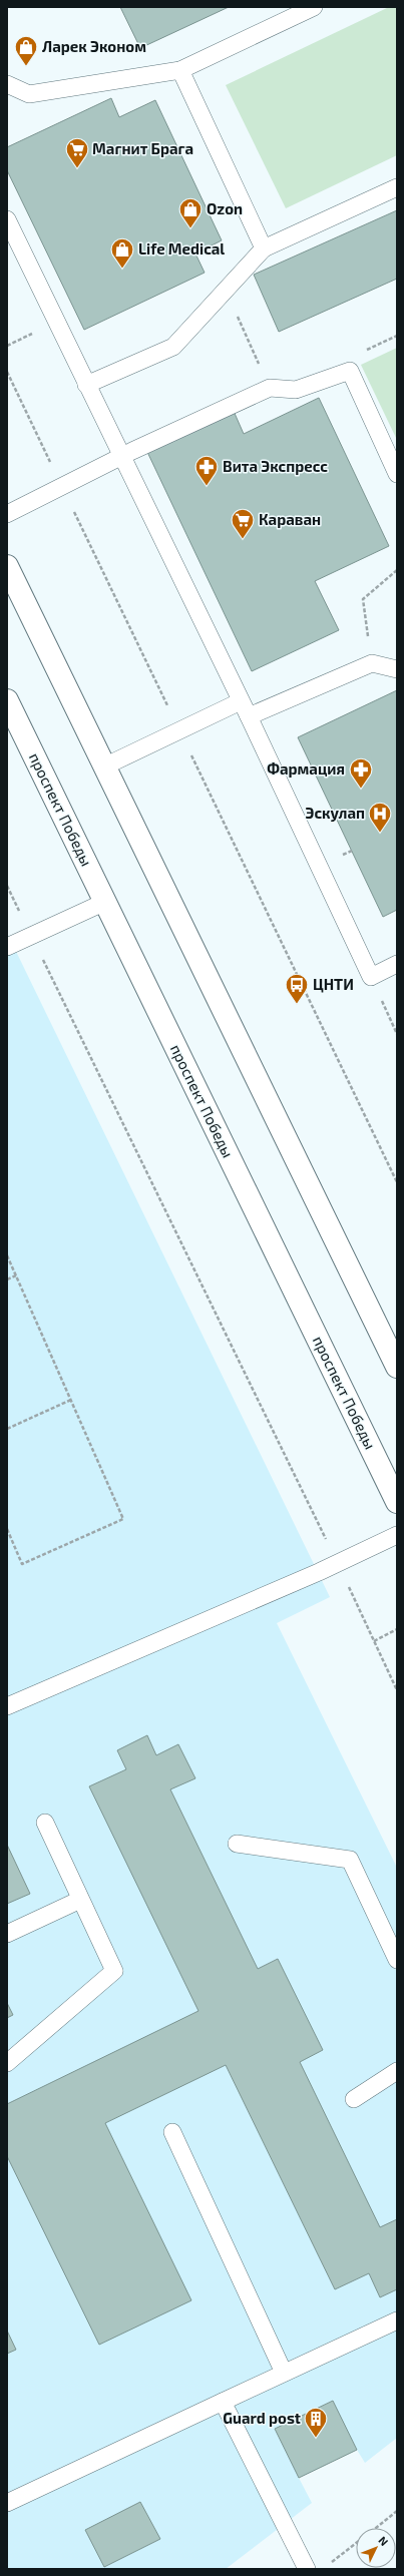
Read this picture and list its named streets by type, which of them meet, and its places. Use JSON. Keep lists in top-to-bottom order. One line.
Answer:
{"streets":{"main road":["проспект Победы"]},"places":{"shop":["Ларек Эконом","Ozon","Life Medical"],"supermarket":["Магнит Брага","Караван"],"pharmacy":["Вита Экспресс","Фармация"],"hospital":["Эскулап"],"bus stop":["ЦНТИ"],"building":["Guard post"]},"north":"top right"}
